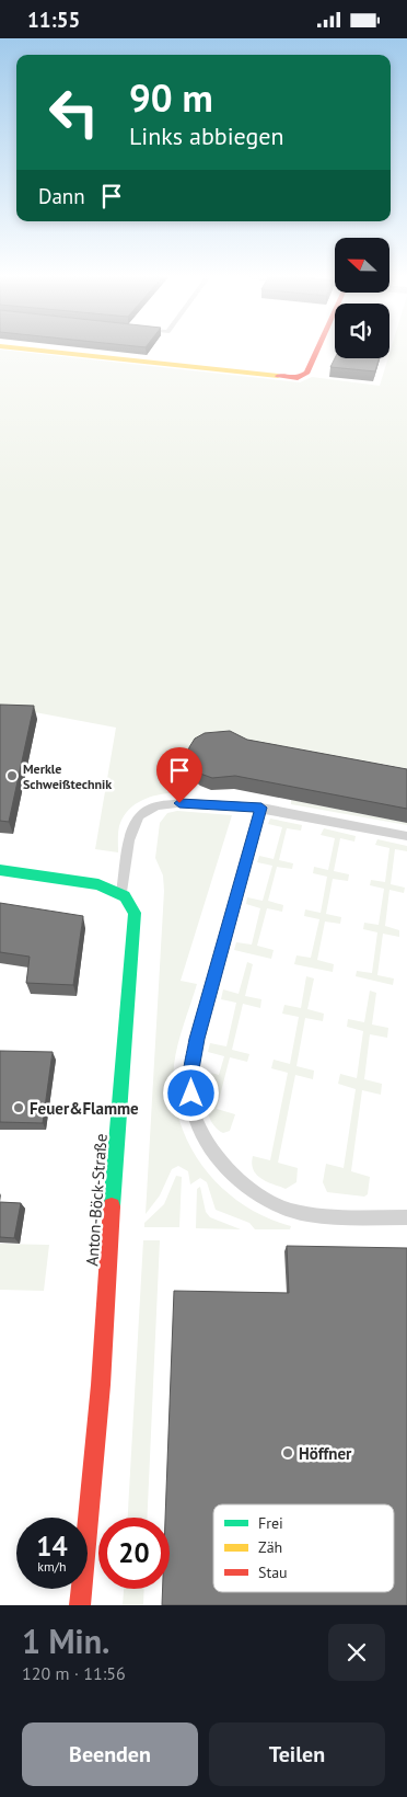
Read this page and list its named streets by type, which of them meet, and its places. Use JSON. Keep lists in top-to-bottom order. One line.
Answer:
{"streets":{"street":["Anton-Böck-Straße"]},"places":["Merkle Schweißtechnik","Feuer&Flamme","Höffner"],"legend":["Frei","Zäh","Stau"],"north":"left","page":{"status":"11:55","turn":["90 m","Links abbiegen"],"then":"Dann","speed":"14 km/h","limit":"20","heading":["1 Min.","120 m · 11:56"],"buttons":["Beenden","Teilen"]}}
